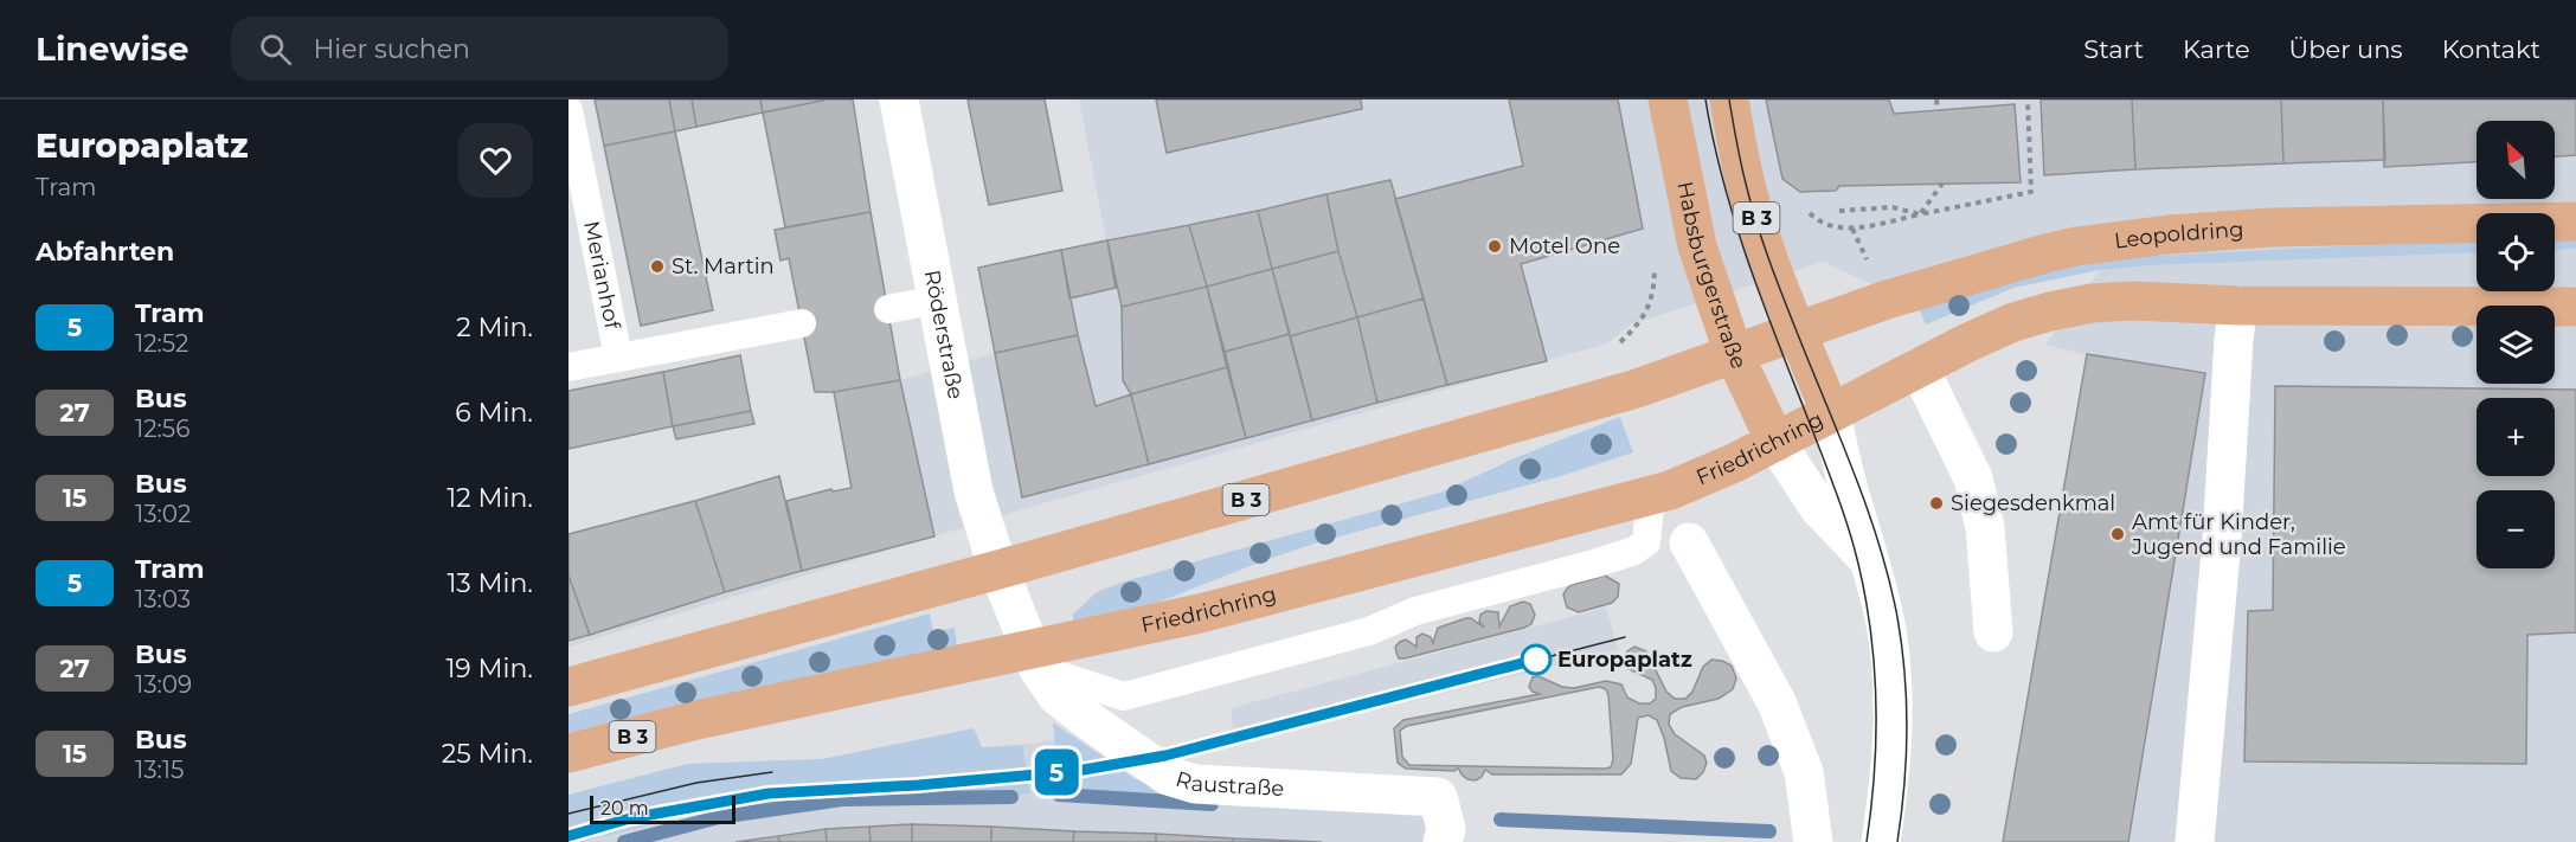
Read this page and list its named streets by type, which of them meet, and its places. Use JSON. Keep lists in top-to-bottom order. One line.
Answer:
{"streets":{"main road":["B 3","Leopoldring","Habsburgerstraße","Friedrichring"],"street":["Röderstraße","Raustraße"],"lane":["Merianhof"]},"crossings":[["B 3","Leopoldring"],["B 3","Habsburgerstraße"],["B 3","Röderstraße"],["B 3","Friedrichring"],["B 3","Raustraße"],["Habsburgerstraße","Friedrichring"],["Röderstraße","Raustraße"],["Friedrichring","Raustraße"]],"places":["Motel One","St. Martin","Siegesdenkmal","Amt für Kinder, Jugend und Familie","Europaplatz"],"lines":["tram line 5"],"scale_bar":"20 m","north":"top left","page":{"header":"Linewise","search":"Hier suchen","nav":["Start","Karte","Über uns","Kontakt"],"heading":[["Europaplatz","Tram"],"Abfahrten"],"on_map":"5","map_buttons":["+","−"],"list":[{"mark":"5","name":"Tram","note":"12:52","value":"2 Min."},{"mark":"27","name":"Bus","note":"12:56","value":"6 Min."},{"mark":"15","name":"Bus","note":"13:02","value":"12 Min."},{"mark":"5","name":"Tram","note":"13:03","value":"13 Min."},{"mark":"27","name":"Bus","note":"13:09","value":"19 Min."},{"mark":"15","name":"Bus","note":"13:15","value":"25 Min."}],"scale":"20 m"}}
